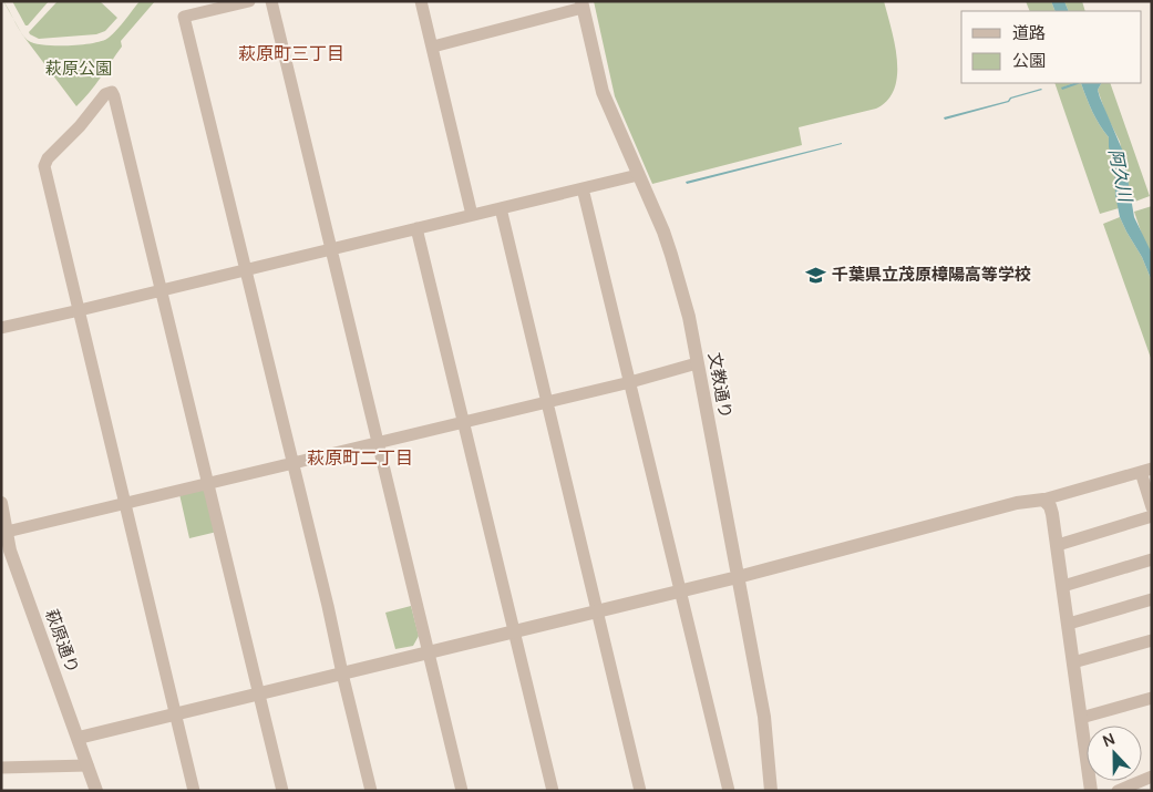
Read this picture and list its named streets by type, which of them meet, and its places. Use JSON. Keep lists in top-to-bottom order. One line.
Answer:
{"streets":{"street":["文教通り","萩原通り"]},"districts":["萩原町三丁目","萩原町二丁目"],"water":["阿久川"],"parks":["萩原公園"],"places":{"school or university":["千葉県立茂原樟陽高等学校"]},"legend":["道路","公園"],"north":"top"}
